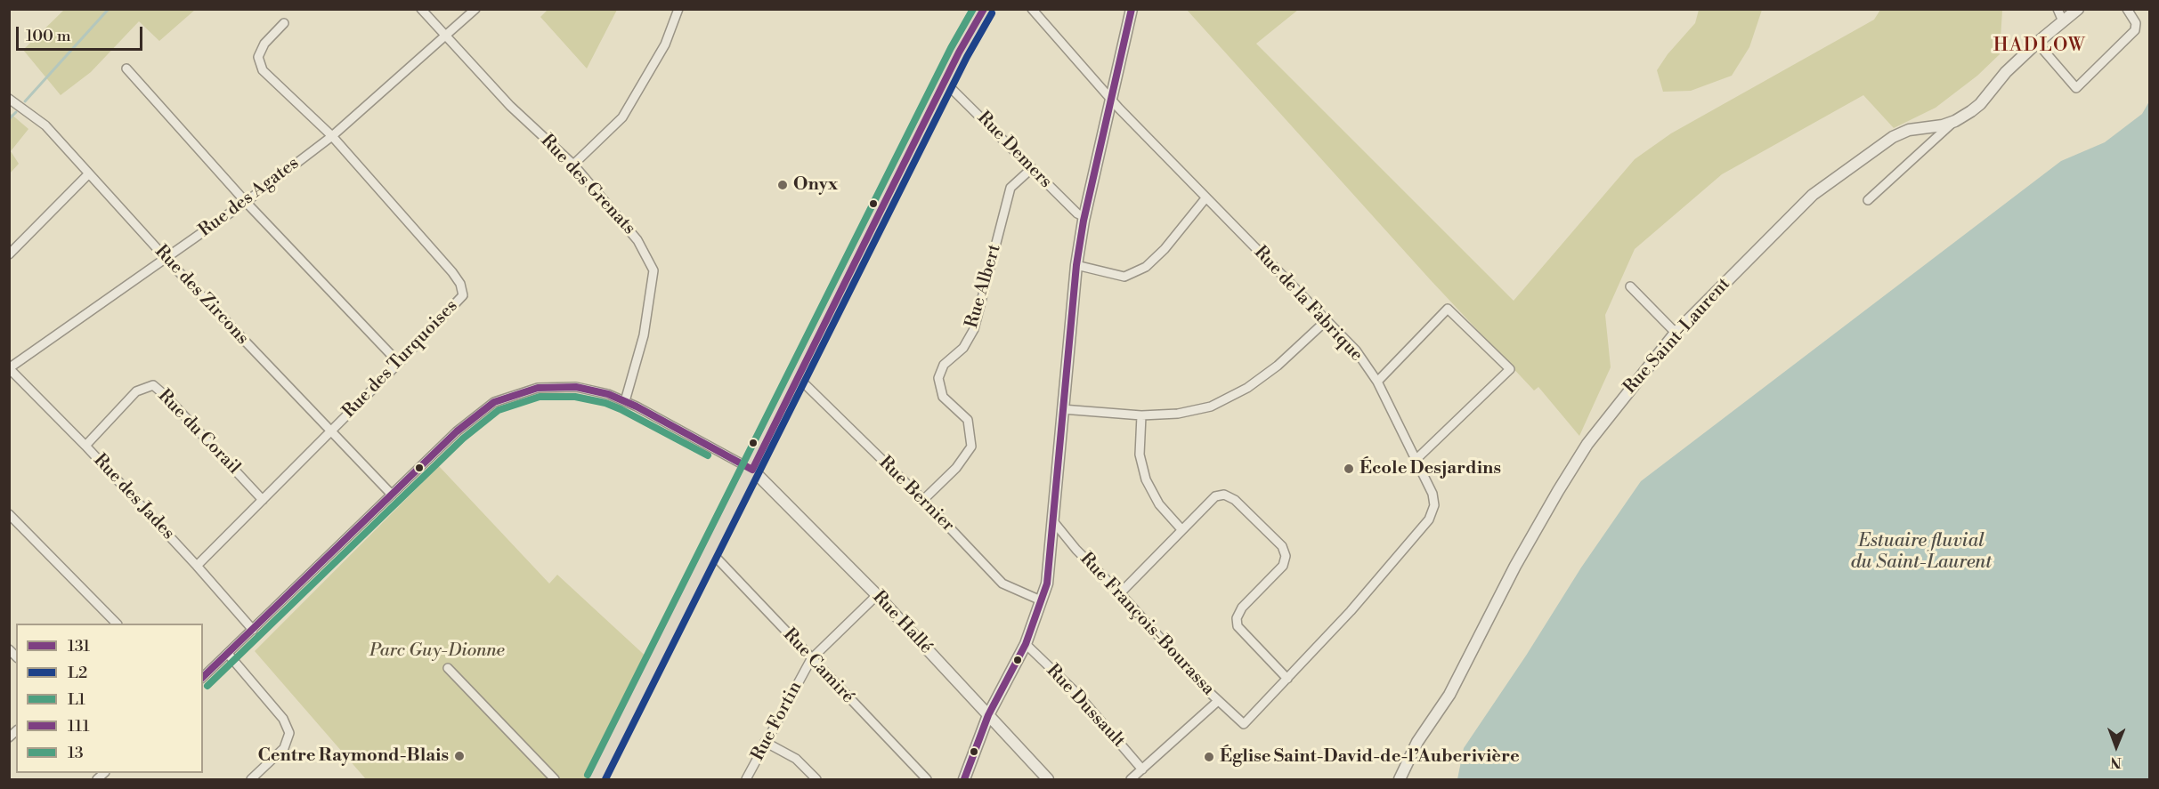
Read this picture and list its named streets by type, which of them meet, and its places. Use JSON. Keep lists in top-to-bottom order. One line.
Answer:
{"streets":{"street":["Rue Demers","Rue des Grenats","Rue des Agates","Rue Albert","Rue des Zircons","Rue de la Fabrique","Rue Saint-Laurent","Rue des Turquoises","Rue du Corail","Rue Bernier","Rue des Jades","Rue Hallé","Rue François-Bourassa","Rue Camiré","Rue Dussault","Rue Fortin"]},"crossings":[["Rue Demers","Rue Albert"],["Rue des Grenats","Rue des Agates"],["Rue des Agates","Rue des Zircons"],["Rue des Agates","Rue des Turquoises"],["Rue des Agates","Rue des Jades"],["Rue Albert","Rue Bernier"],["Rue des Zircons","Rue des Turquoises"],["Rue de la Fabrique","Rue François-Bourassa"],["Rue des Turquoises","Rue du Corail"],["Rue des Turquoises","Rue des Jades"],["Rue du Corail","Rue des Jades"],["Rue Hallé","Rue Fortin"],["Rue Camiré","Rue Fortin"]],"districts":["HADLOW"],"water":["Estuaire fluvial du Saint-Laurent"],"parks":["Parc Guy-Dionne"],"places":["Onyx","École Desjardins","Centre Raymond-Blais","Église Saint-David-de-l’Auberivière"],"lines":["transit line 131","transit line L1","transit line 111","transit line L2","transit line 13"],"legend":["131","L2","L1","111","13"],"scale_bar":"100 m","north":"bottom"}
